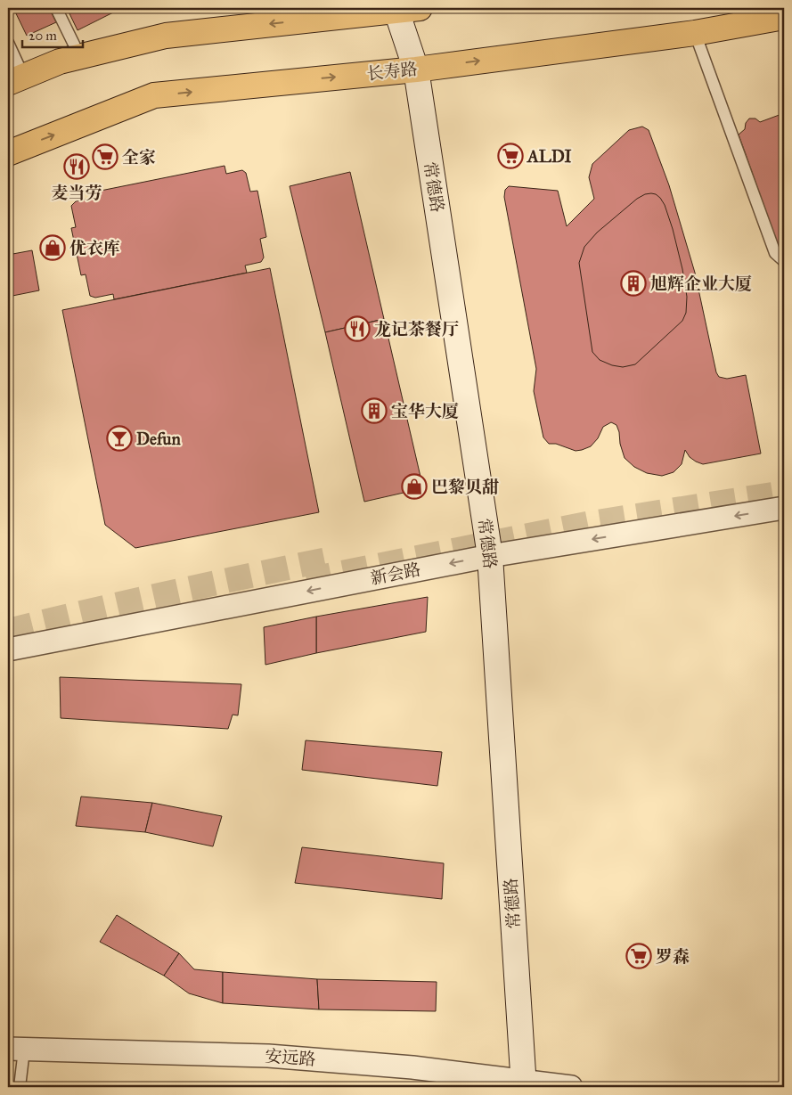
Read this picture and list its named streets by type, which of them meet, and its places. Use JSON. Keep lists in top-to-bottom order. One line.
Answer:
{"streets":{"main road":["长寿路","常德路"],"street":["新会路","安远路"]},"crossings":[["长寿路","常德路"],["常德路","新会路"],["常德路","安远路"]],"one_way":["新会路"],"places":{"supermarket":["ALDI","全家","罗森"],"restaurant":["麦当劳","龙记茶餐厅"],"shop":["优衣库","巴黎贝甜"],"building":["旭辉企业大厦","宝华大厦"],"bar":["Defun"]},"scale_bar":"20 m"}
